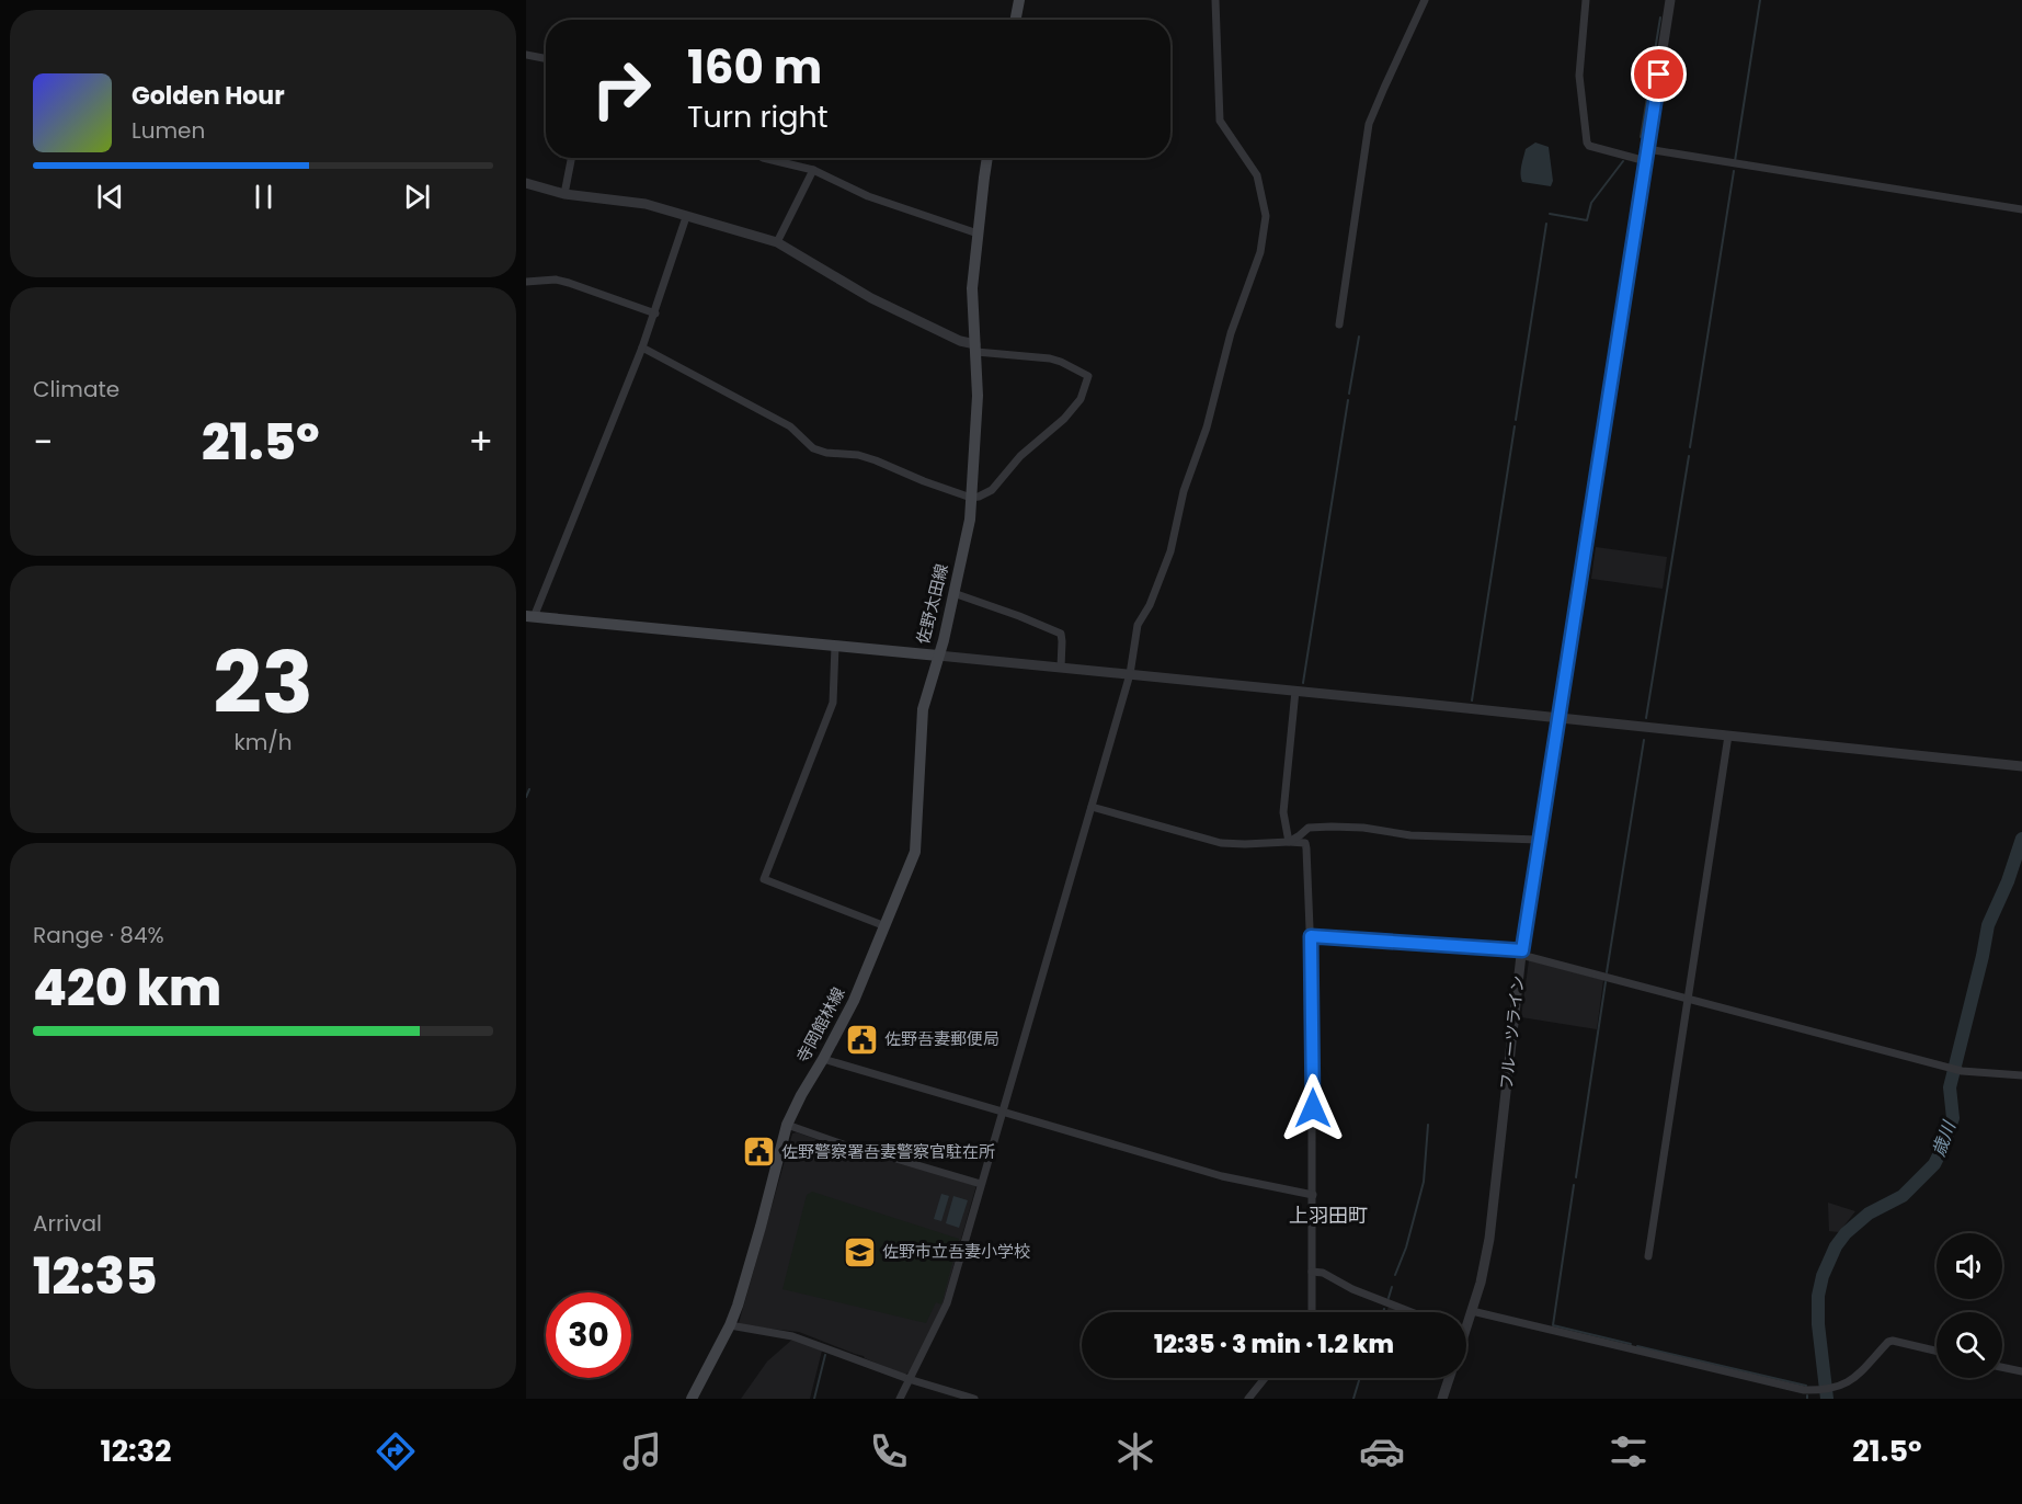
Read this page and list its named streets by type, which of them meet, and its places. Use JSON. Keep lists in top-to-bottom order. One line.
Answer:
{"streets":{"main road":["佐野太田線","寺岡館林線"],"street":["フルーツライン"]},"crossings":[["佐野太田線","寺岡館林線"]],"districts":["上羽田町"],"water":["歳川"],"places":{"public building":["佐野吾妻郵便局","佐野警察署吾妻警察官駐在所"],"school or university":["佐野市立吾妻小学校"]},"page":{"turn":["160 m","Turn right"],"song":["Golden Hour","Lumen"],"tile":["Climate",["23","km/h"],["Range · 84%","420 km"],["Arrival","12:35"]],"heat":["−","21.5°","+"],"limit":"30","trip":"12:35 · 3 min · 1.2 km","tabs":["12:32","21.5°"]}}
